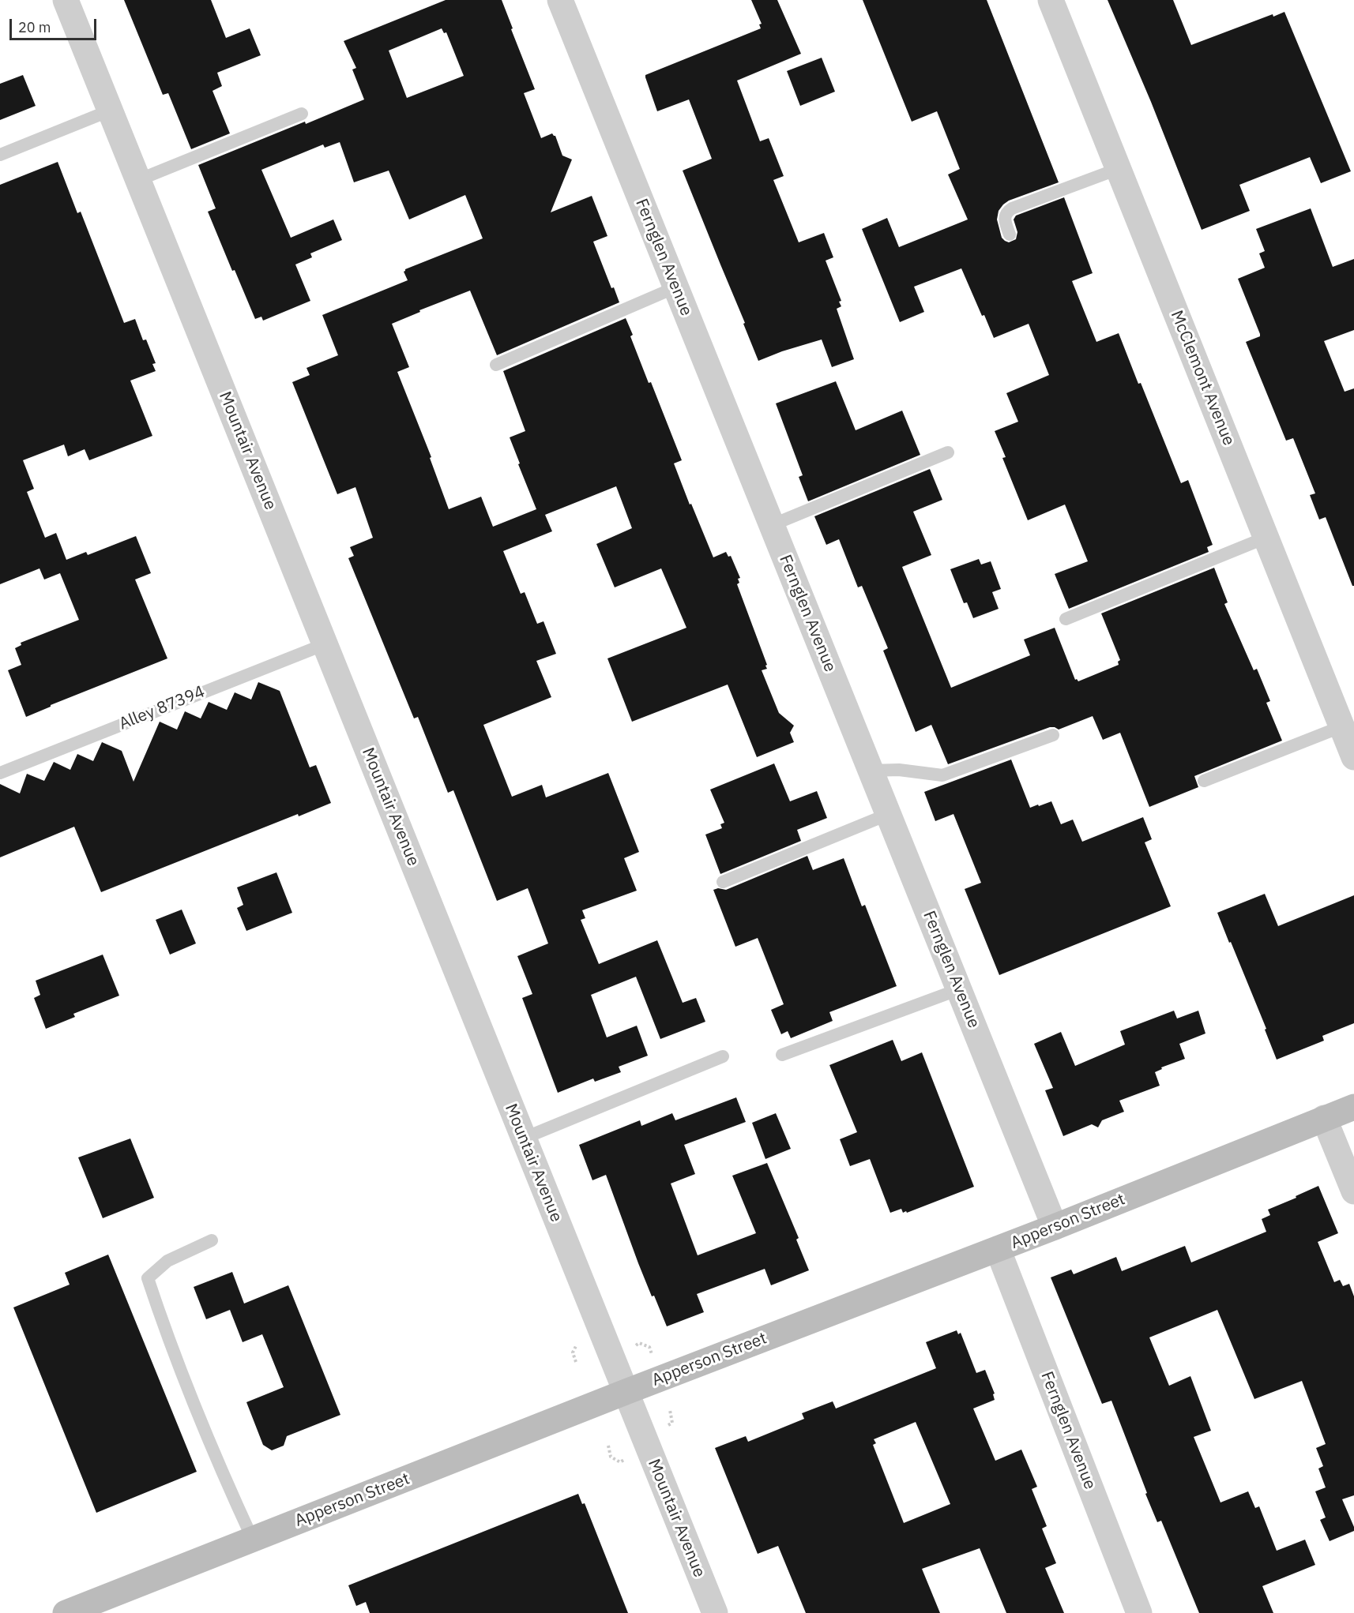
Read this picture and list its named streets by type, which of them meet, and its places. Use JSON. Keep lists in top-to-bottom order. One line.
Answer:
{"streets":{"main road":["Apperson Street"],"street":["Fernglen Avenue","McClemont Avenue","Mountair Avenue"],"lane":["Alley 87394"]},"crossings":[["Fernglen Avenue","Apperson Street"],["Mountair Avenue","Alley 87394"],["Mountair Avenue","Apperson Street"]],"scale_bar":"20 m"}
